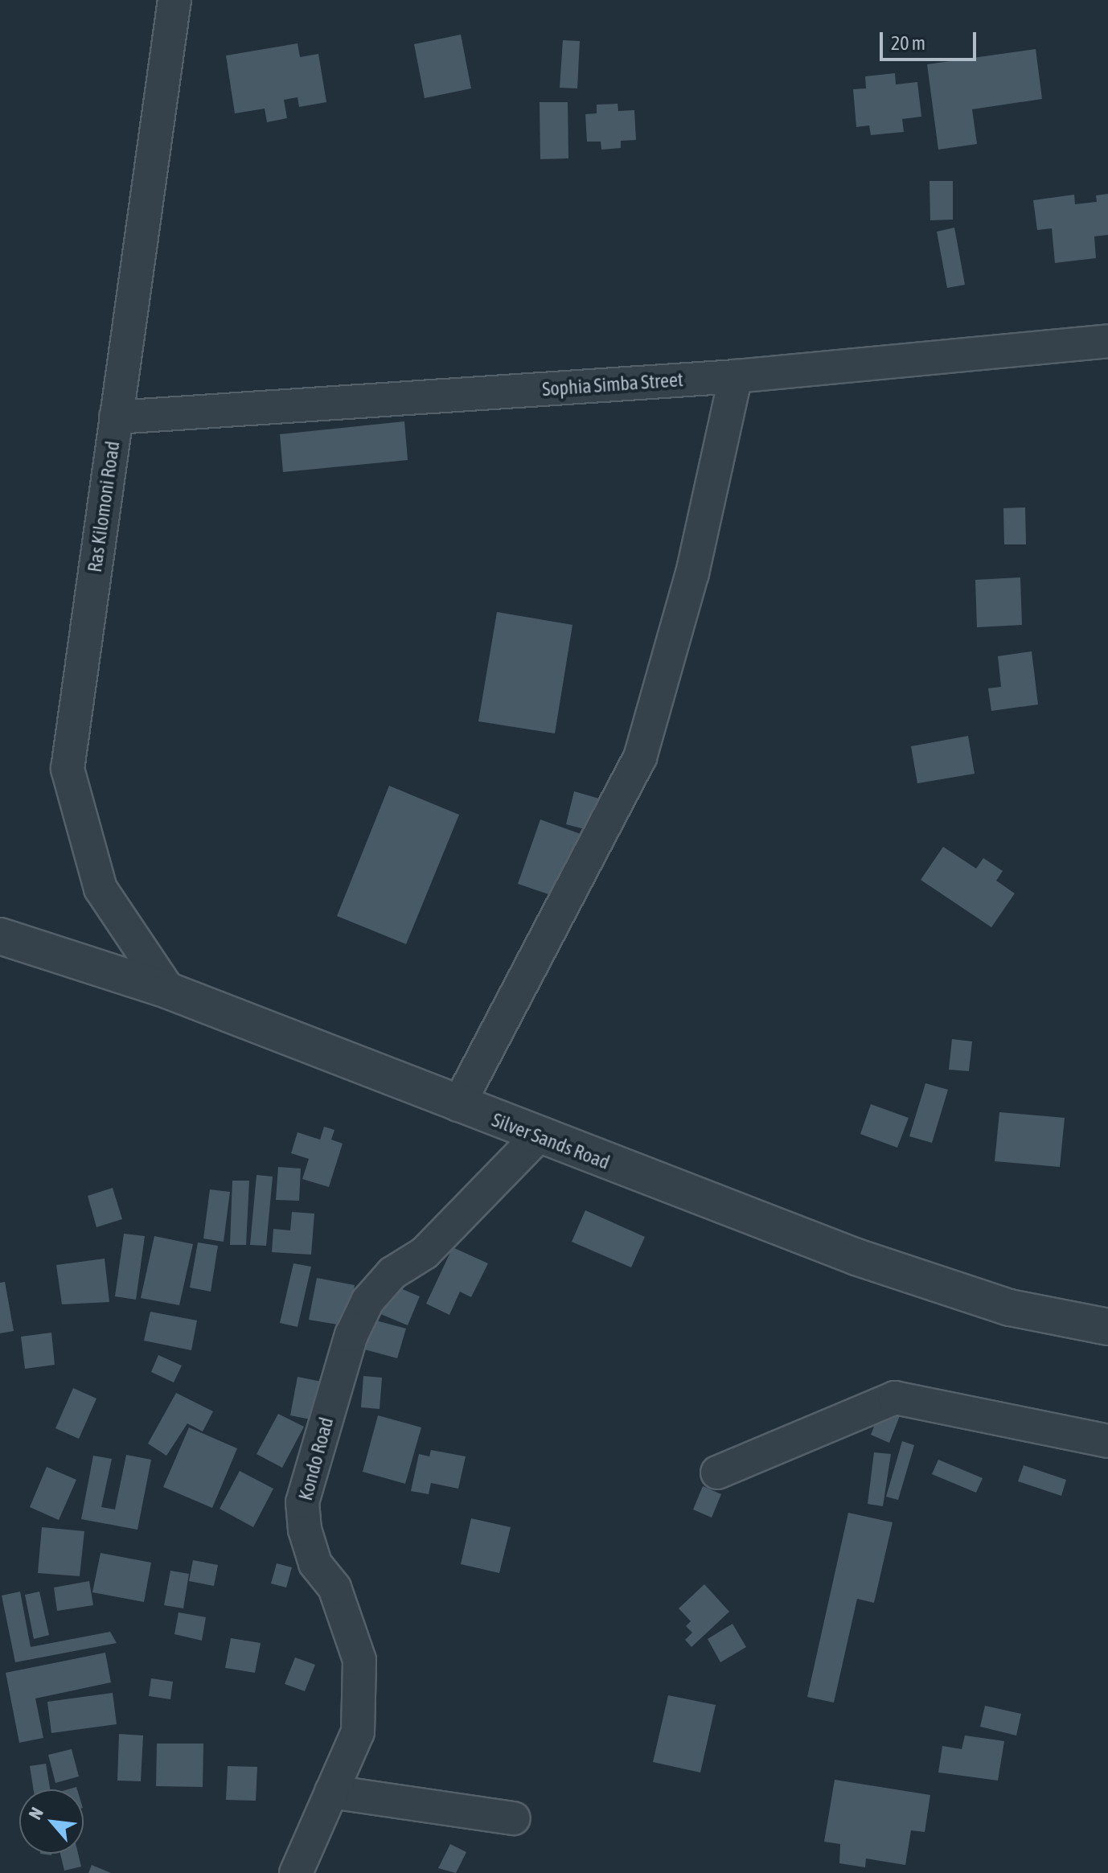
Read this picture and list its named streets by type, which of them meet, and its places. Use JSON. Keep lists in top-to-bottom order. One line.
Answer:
{"streets":{"street":["Sophia Simba Street","Ras Kilomoni Road","Silver Sands Road","Kondo Road"]},"crossings":[["Sophia Simba Street","Ras Kilomoni Road"],["Ras Kilomoni Road","Silver Sands Road"],["Silver Sands Road","Kondo Road"]],"scale_bar":"20 m","north":"top left"}
